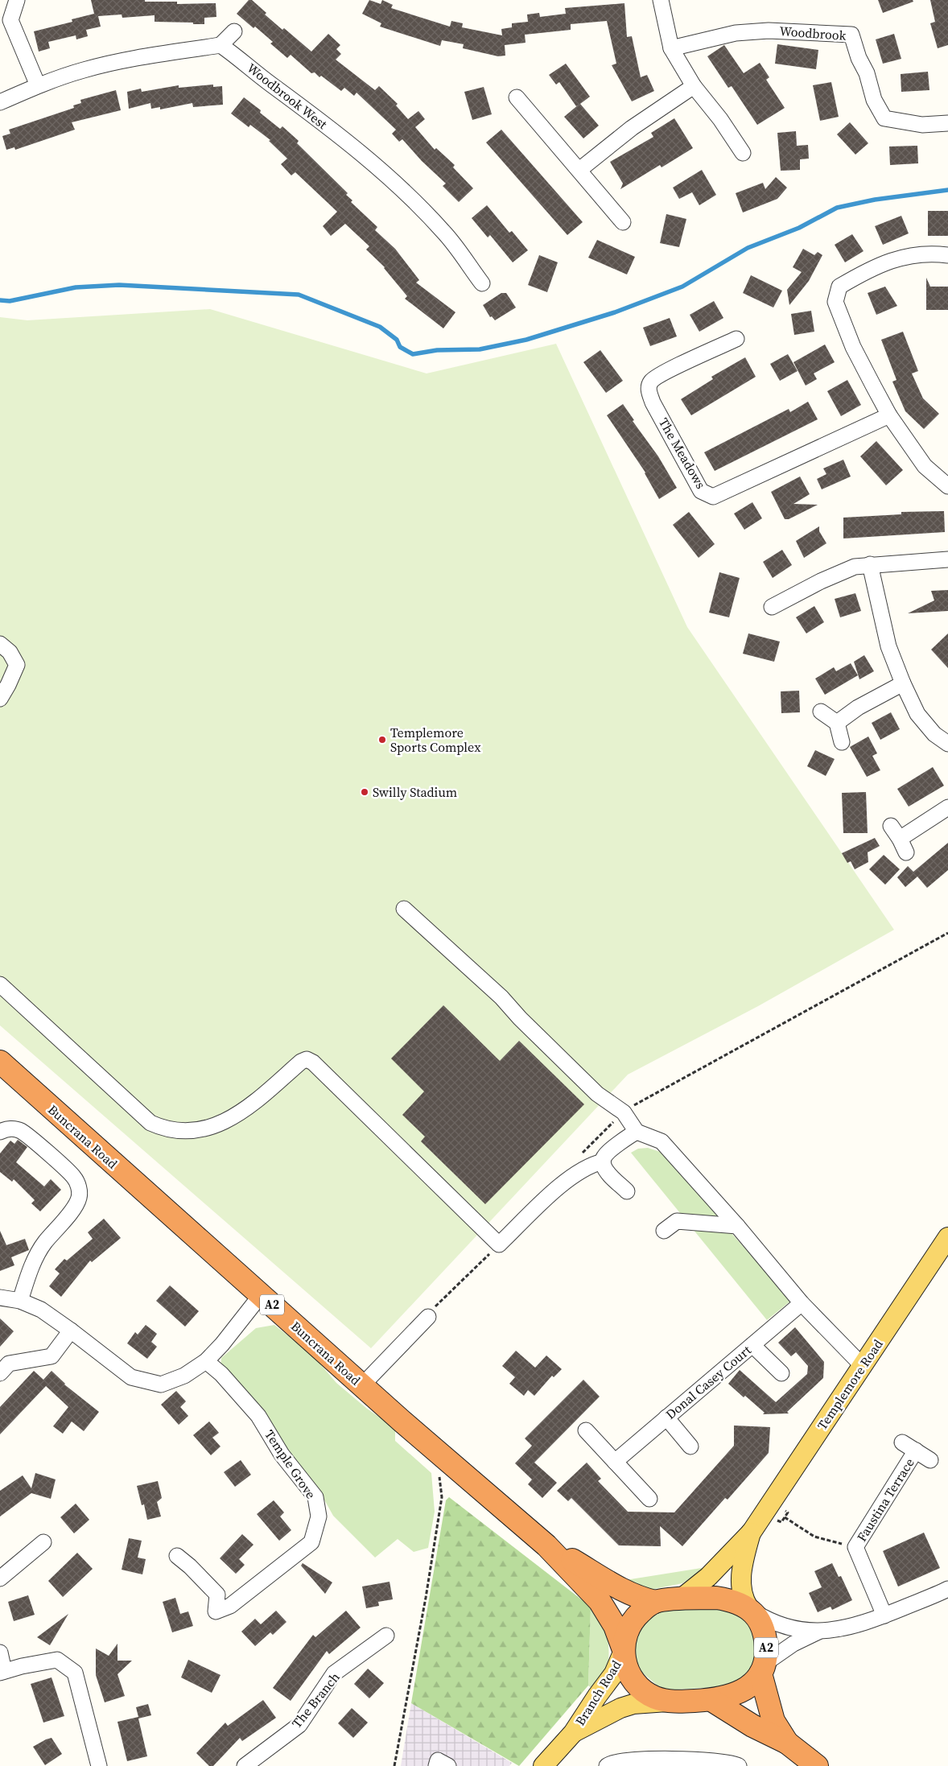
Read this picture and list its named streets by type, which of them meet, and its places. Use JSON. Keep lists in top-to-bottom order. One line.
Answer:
{"streets":{"highway":["Buncrana Road","A2"],"main road":["Templemore Road","Branch Road"],"street":["Woodbrook","Woodbrook West","The Meadows","Donal Casey Court","Temple Grove","Faustina Terrace","The Branch"]},"crossings":[["Buncrana Road","A2"],["Buncrana Road","Templemore Road"],["Buncrana Road","Branch Road"],["A2","Templemore Road"],["A2","Branch Road"],["Templemore Road","Branch Road"]],"places":["Templemore Sports Complex","Swilly Stadium"]}
